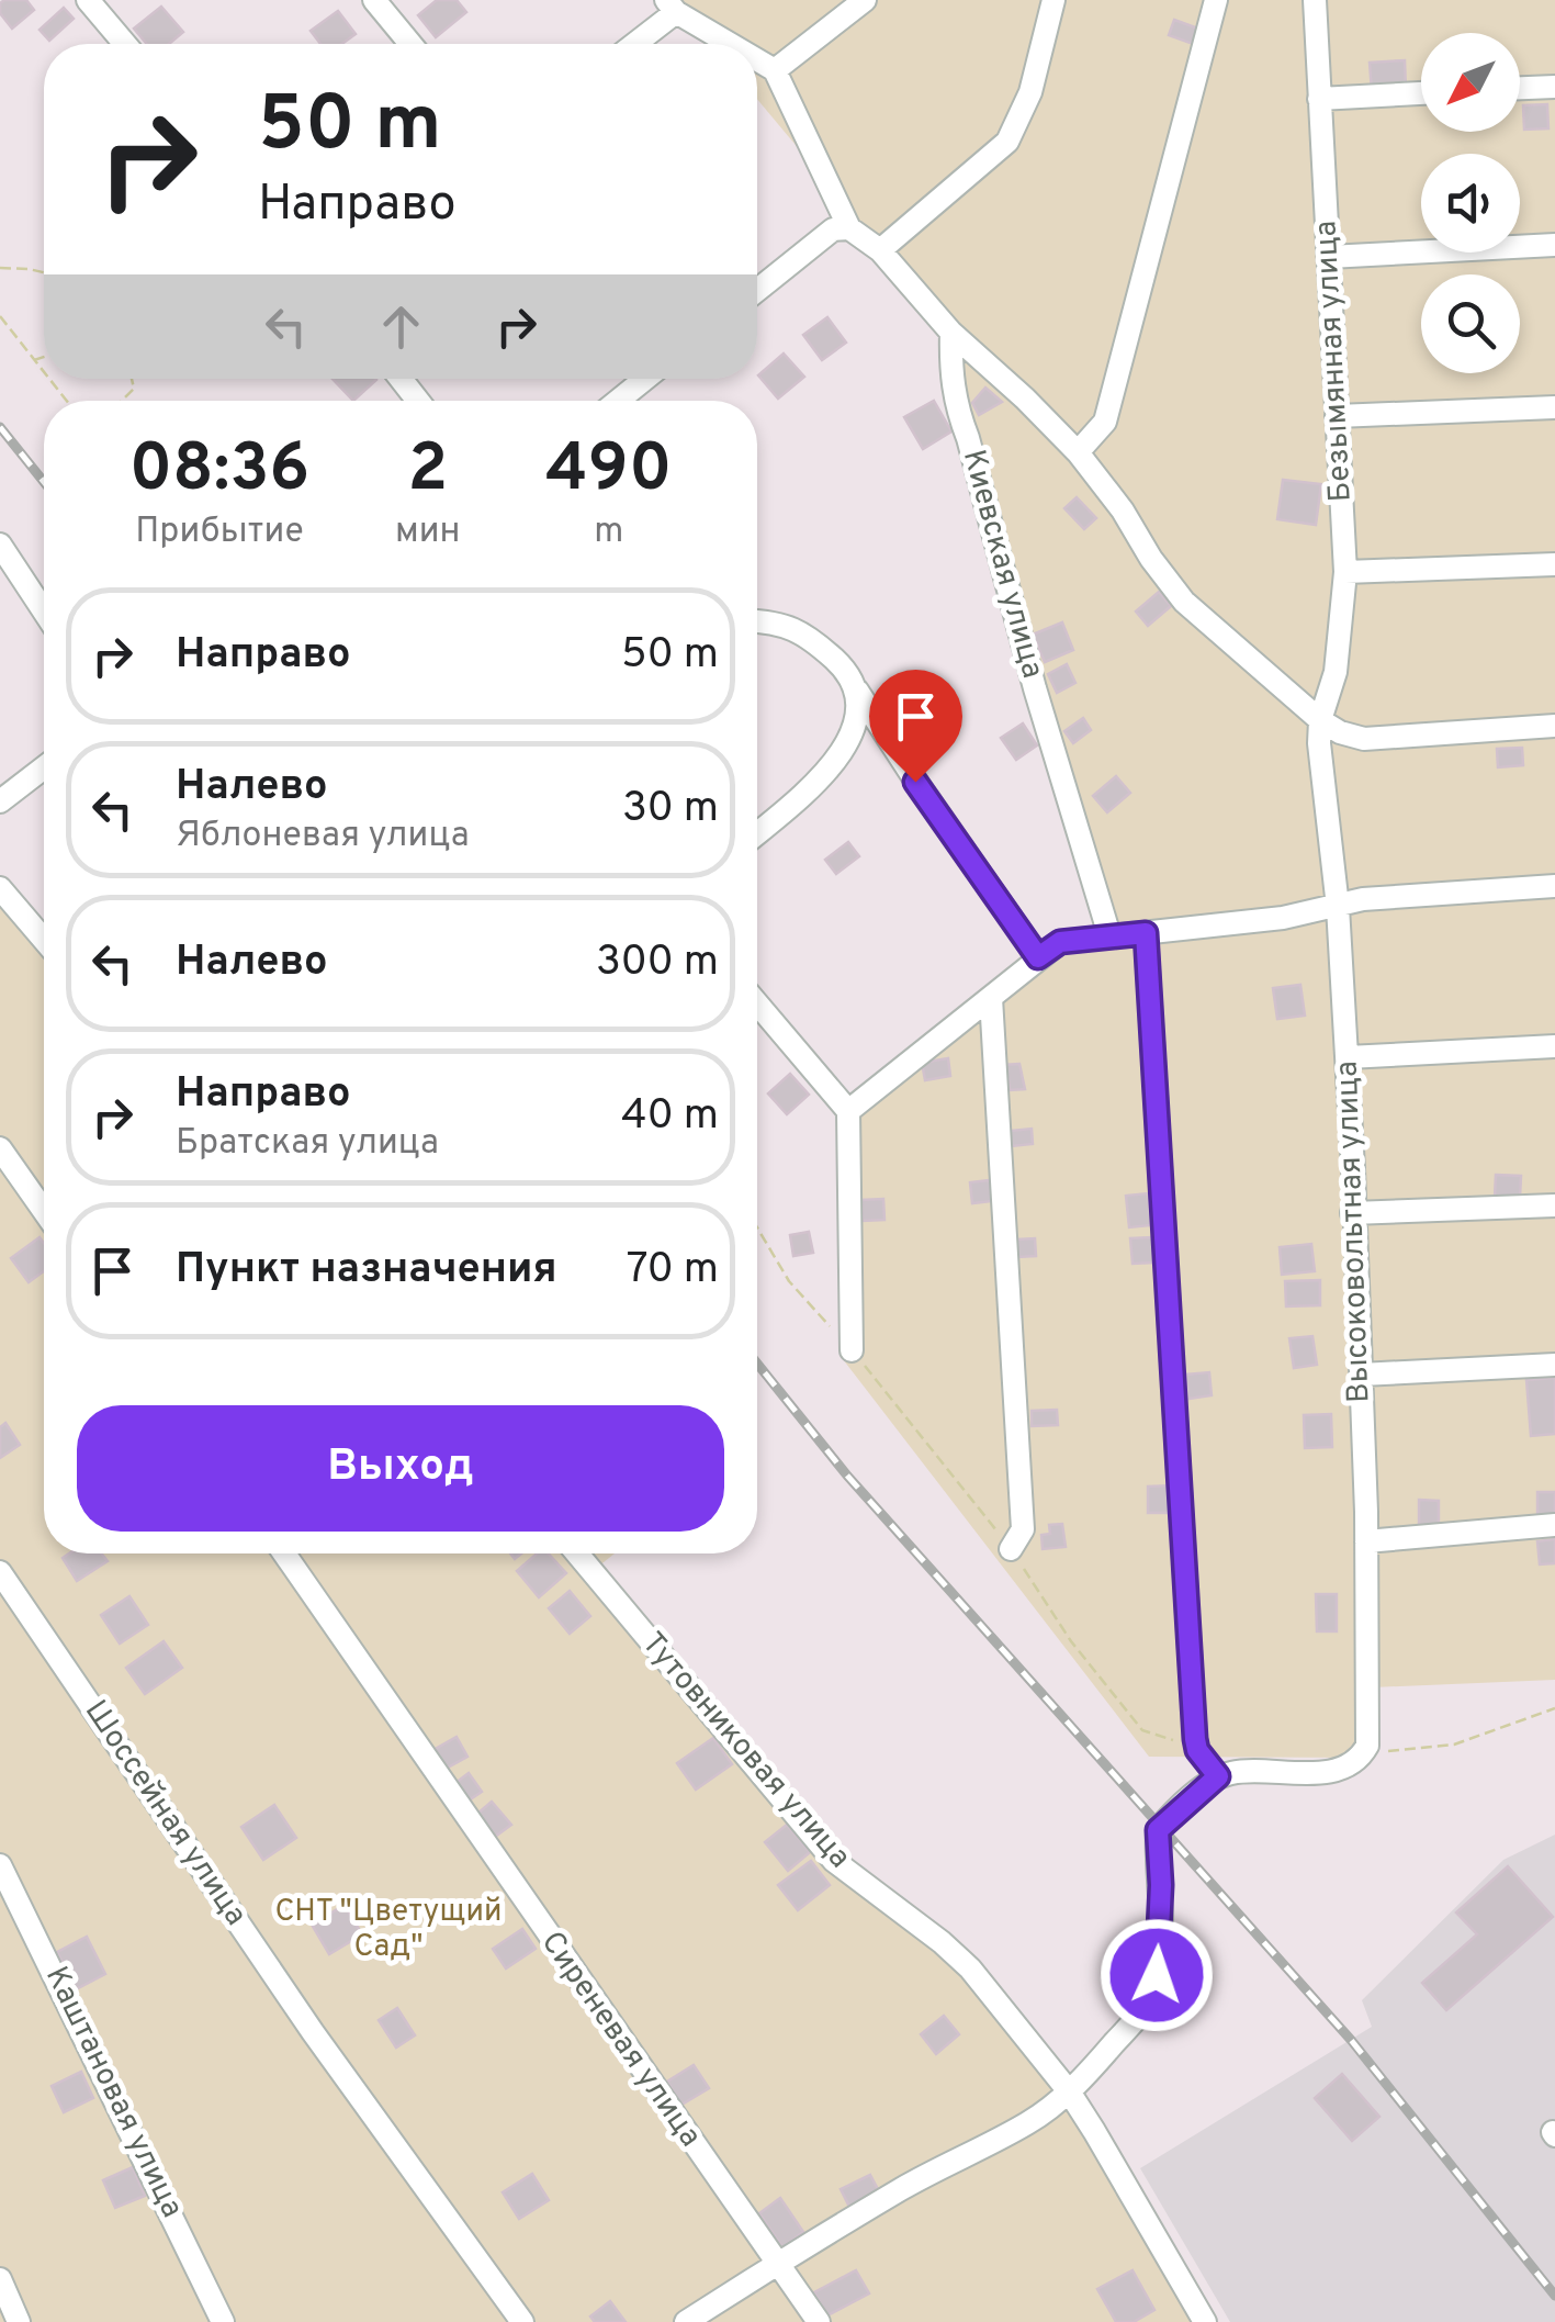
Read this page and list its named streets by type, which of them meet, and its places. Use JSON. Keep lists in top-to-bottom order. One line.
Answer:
{"streets":{"street":["Безымянная улица","Киевская улица","Высоковольтная улица","Тутовниковая улица","Шоссейная улица","Сиреневая улица","Каштановая улица"]},"crossings":[["Безымянная улица","Высоковольтная улица"]],"parks":["СНТ \"Цветущий Сад\""],"north":"bottom left","page":{"turn":["50 m","Направо"],"eta":["08:36","Прибытие","2","мин","490","m"],"list":[{"name":"Направо","value":"50 m"},{"name":"Налево","note":"Яблоневая улица","value":"30 m"},{"name":"Налево","value":"300 m"},{"name":"Направо","note":"Братская улица","value":"40 m"},{"name":"Пункт назначения","value":"70 m"}],"buttons":"Выход"}}
